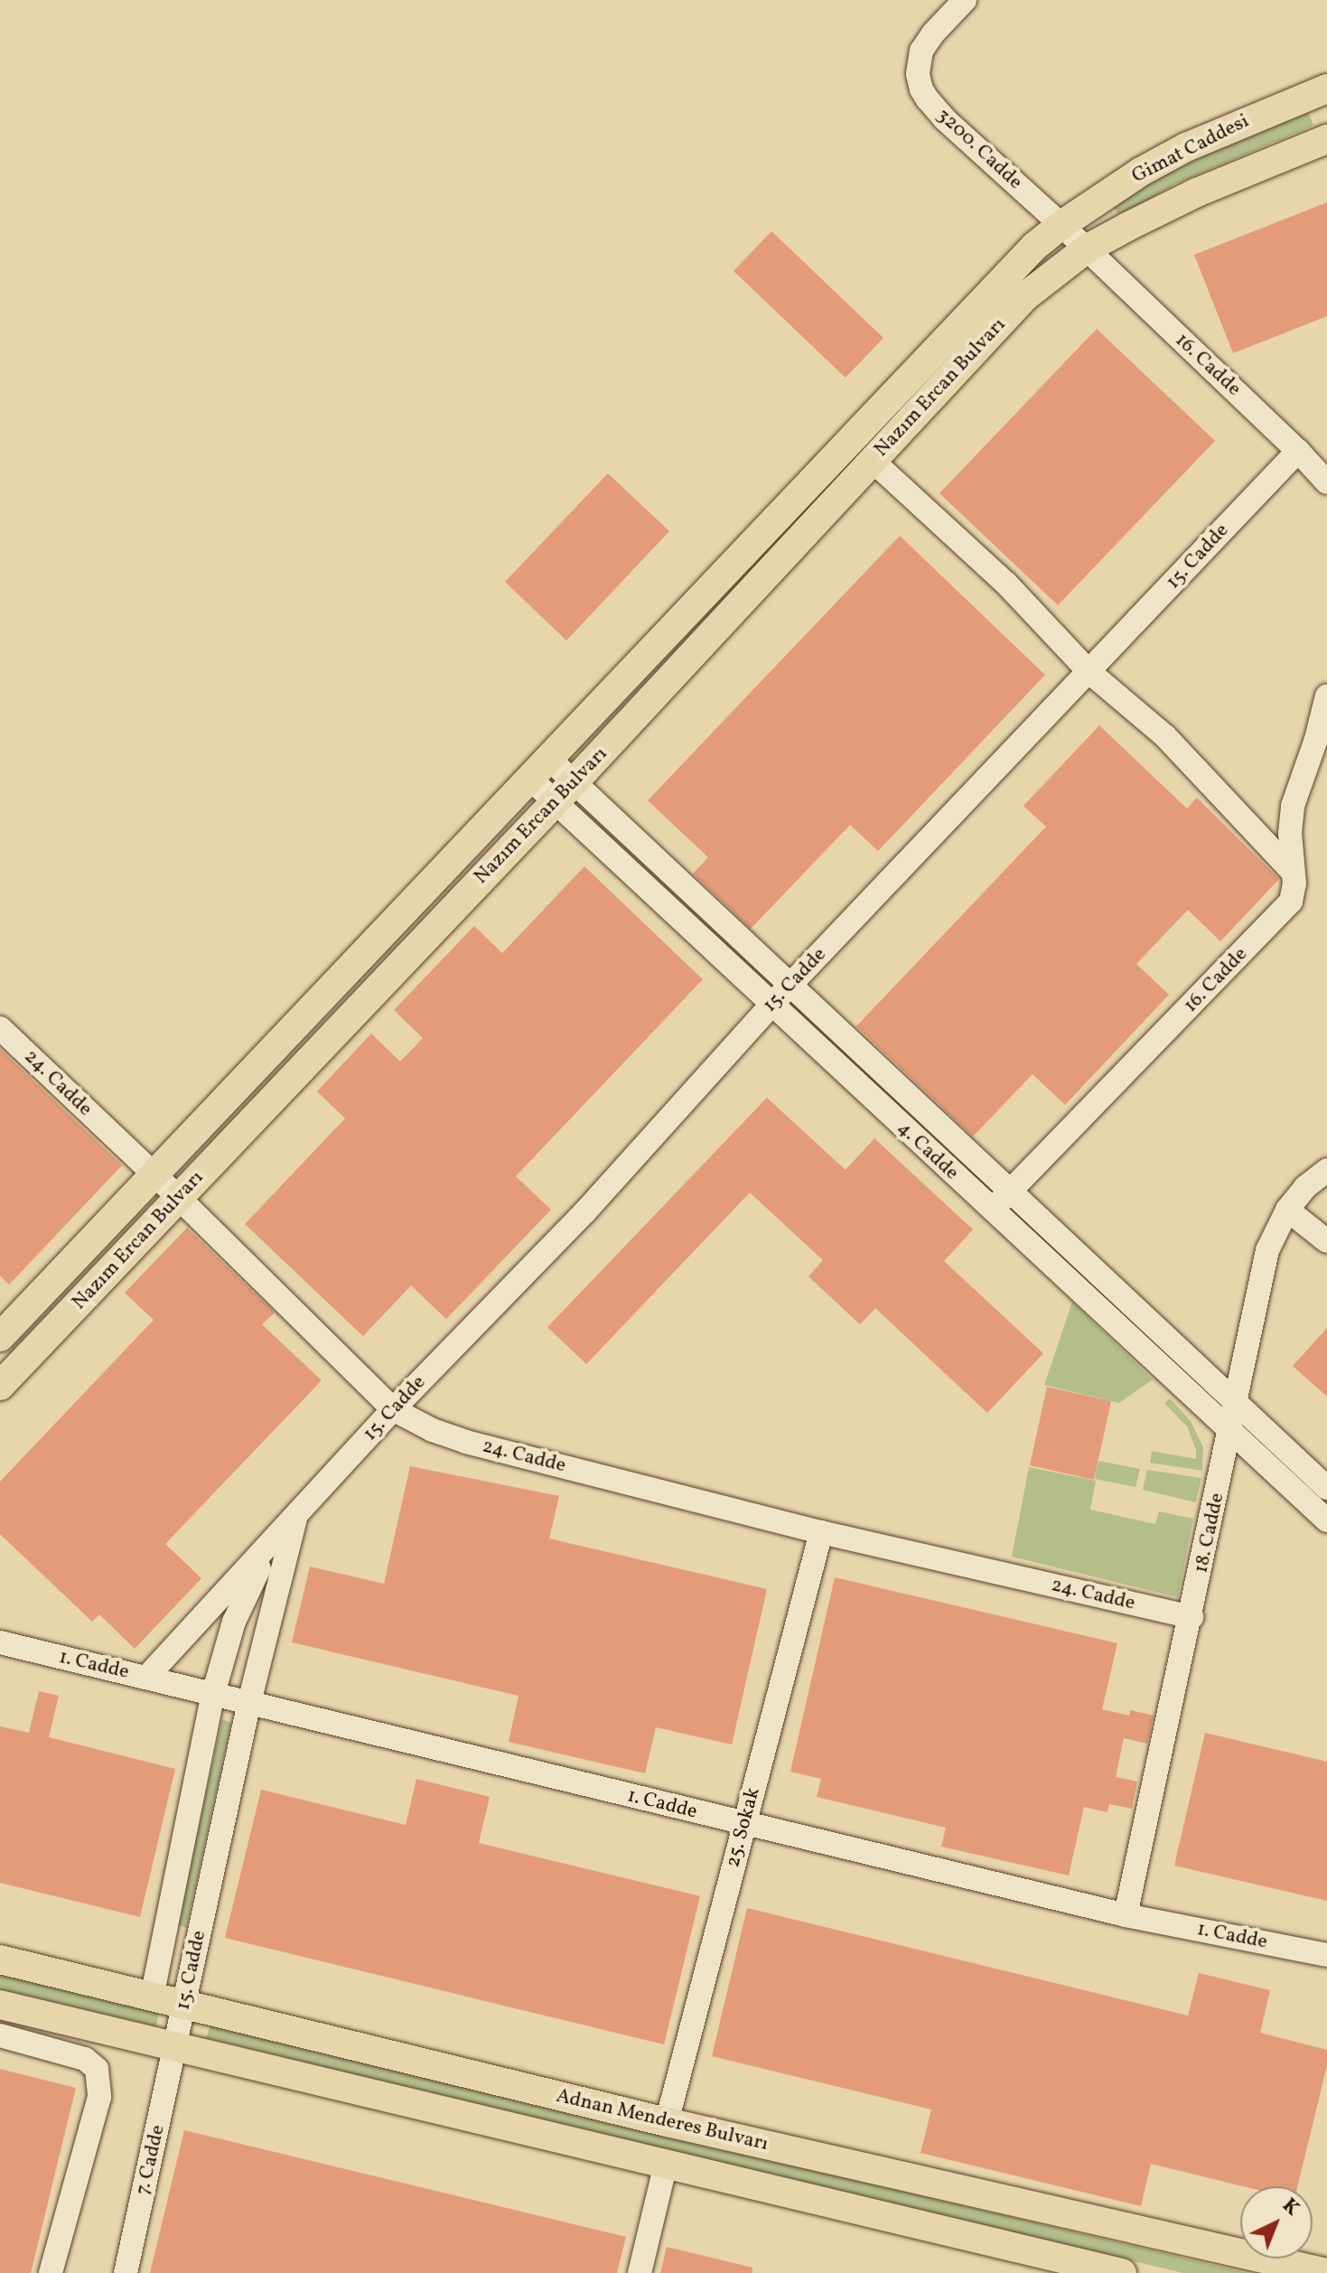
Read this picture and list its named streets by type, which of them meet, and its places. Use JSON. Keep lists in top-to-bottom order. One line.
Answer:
{"streets":{"main road":["Gimat Caddesi","Nazım Ercan Bulvarı","Adnan Menderes Bulvarı"],"street":["3200. Cadde","16. Cadde","15. Cadde","24. Cadde","4. Cadde","18. Cadde","1. Cadde","25. Sokak","7. Cadde"]},"crossings":[["3200. Cadde","Gimat Caddesi"],["3200. Cadde","16. Cadde"],["3200. Cadde","Nazım Ercan Bulvarı"],["Gimat Caddesi","16. Cadde"],["Gimat Caddesi","Nazım Ercan Bulvarı"],["16. Cadde","Nazım Ercan Bulvarı"],["16. Cadde","15. Cadde"],["16. Cadde","4. Cadde"],["Nazım Ercan Bulvarı","24. Cadde"],["Nazım Ercan Bulvarı","4. Cadde"],["15. Cadde","24. Cadde"],["15. Cadde","4. Cadde"],["15. Cadde","1. Cadde"],["15. Cadde","Adnan Menderes Bulvarı"],["15. Cadde","7. Cadde"],["24. Cadde","18. Cadde"],["24. Cadde","25. Sokak"],["4. Cadde","18. Cadde"],["18. Cadde","1. Cadde"],["1. Cadde","25. Sokak"],["25. Sokak","Adnan Menderes Bulvarı"],["Adnan Menderes Bulvarı","7. Cadde"]],"north":"top right"}
